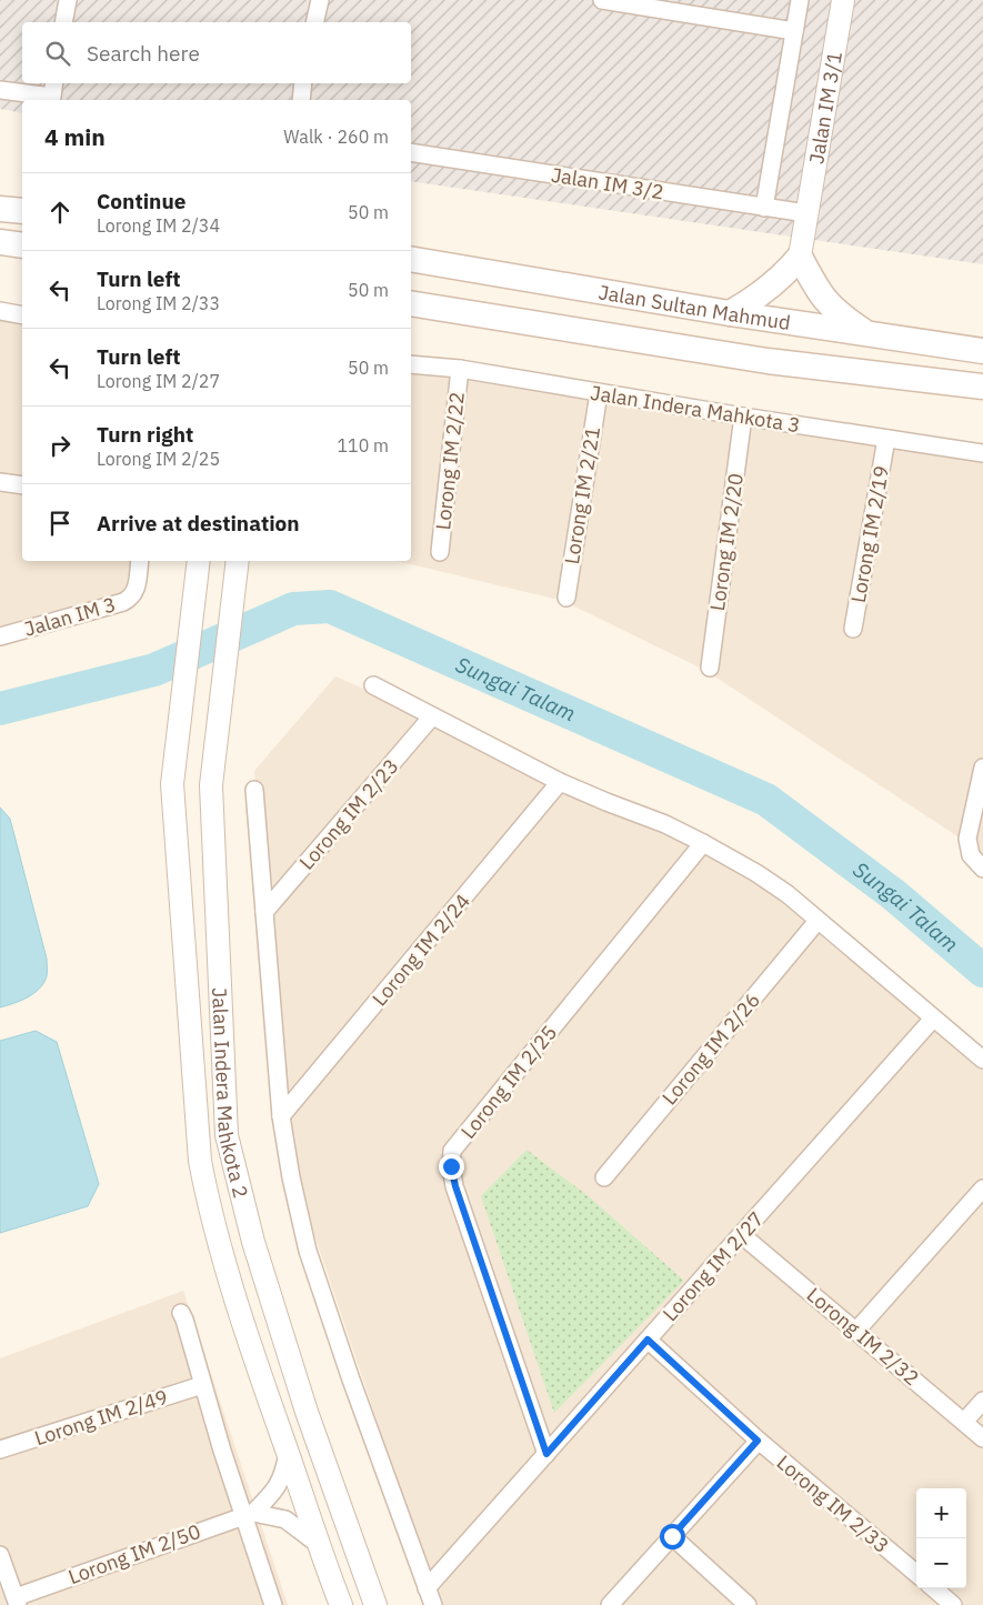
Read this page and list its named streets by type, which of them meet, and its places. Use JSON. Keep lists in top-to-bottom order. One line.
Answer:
{"streets":{"main road":["Jalan Sultan Mahmud"],"street":["Jalan IM 3/1","Jalan IM 3/2","Jalan Indera Mahkota 3","Lorong IM 2/22","Lorong IM 2/21","Lorong IM 2/19","Lorong IM 2/20","Jalan IM 3","Lorong IM 2/23","Lorong IM 2/24","Lorong IM 2/26","Lorong IM 2/25","Jalan Indera Mahkota 2","Lorong IM 2/27","Lorong IM 2/32","Lorong IM 2/49","Lorong IM 2/33","Lorong IM 2/50"]},"crossings":[["Jalan IM 3/1","Jalan IM 3/2"],["Jalan Indera Mahkota 3","Lorong IM 2/22"],["Jalan Indera Mahkota 3","Lorong IM 2/21"],["Jalan Indera Mahkota 3","Lorong IM 2/19"],["Jalan Indera Mahkota 3","Lorong IM 2/20"],["Lorong IM 2/25","Lorong IM 2/27"],["Lorong IM 2/27","Lorong IM 2/32"],["Lorong IM 2/27","Lorong IM 2/33"]],"water":["Sungai Talam"],"page":{"search":"Search here","heading":["4 min","Walk · 260 m"],"list":[["Continue","Lorong IM 2/34","50 m"],["Turn left","Lorong IM 2/33","50 m"],["Turn left","Lorong IM 2/27","50 m"],["Turn right","Lorong IM 2/25","110 m"],"Arrive at destination"],"map_buttons":["+","−"]}}
